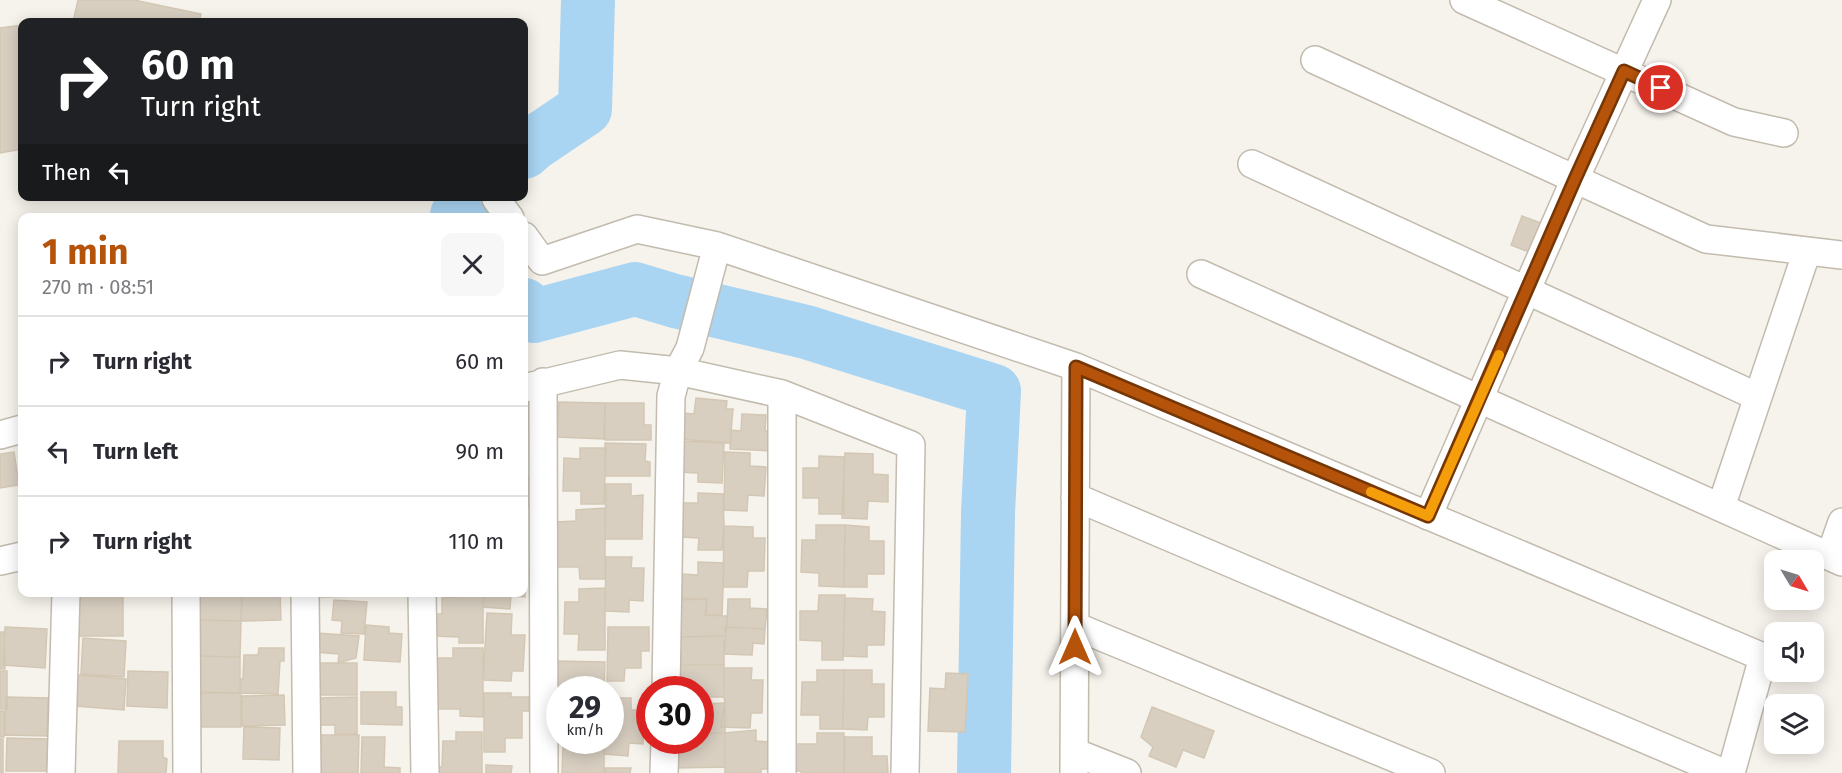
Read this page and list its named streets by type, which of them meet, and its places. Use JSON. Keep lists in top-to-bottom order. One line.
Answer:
{"north":"bottom right","page":{"turn":["60 m","Turn right"],"then":"Then","heading":["1 min","270 m · 08:51"],"list":[{"name":"Turn right","value":"60 m"},{"name":"Turn left","value":"90 m"},{"name":"Turn right","value":"110 m"}],"speed":"29 km/h","limit":"30"}}
